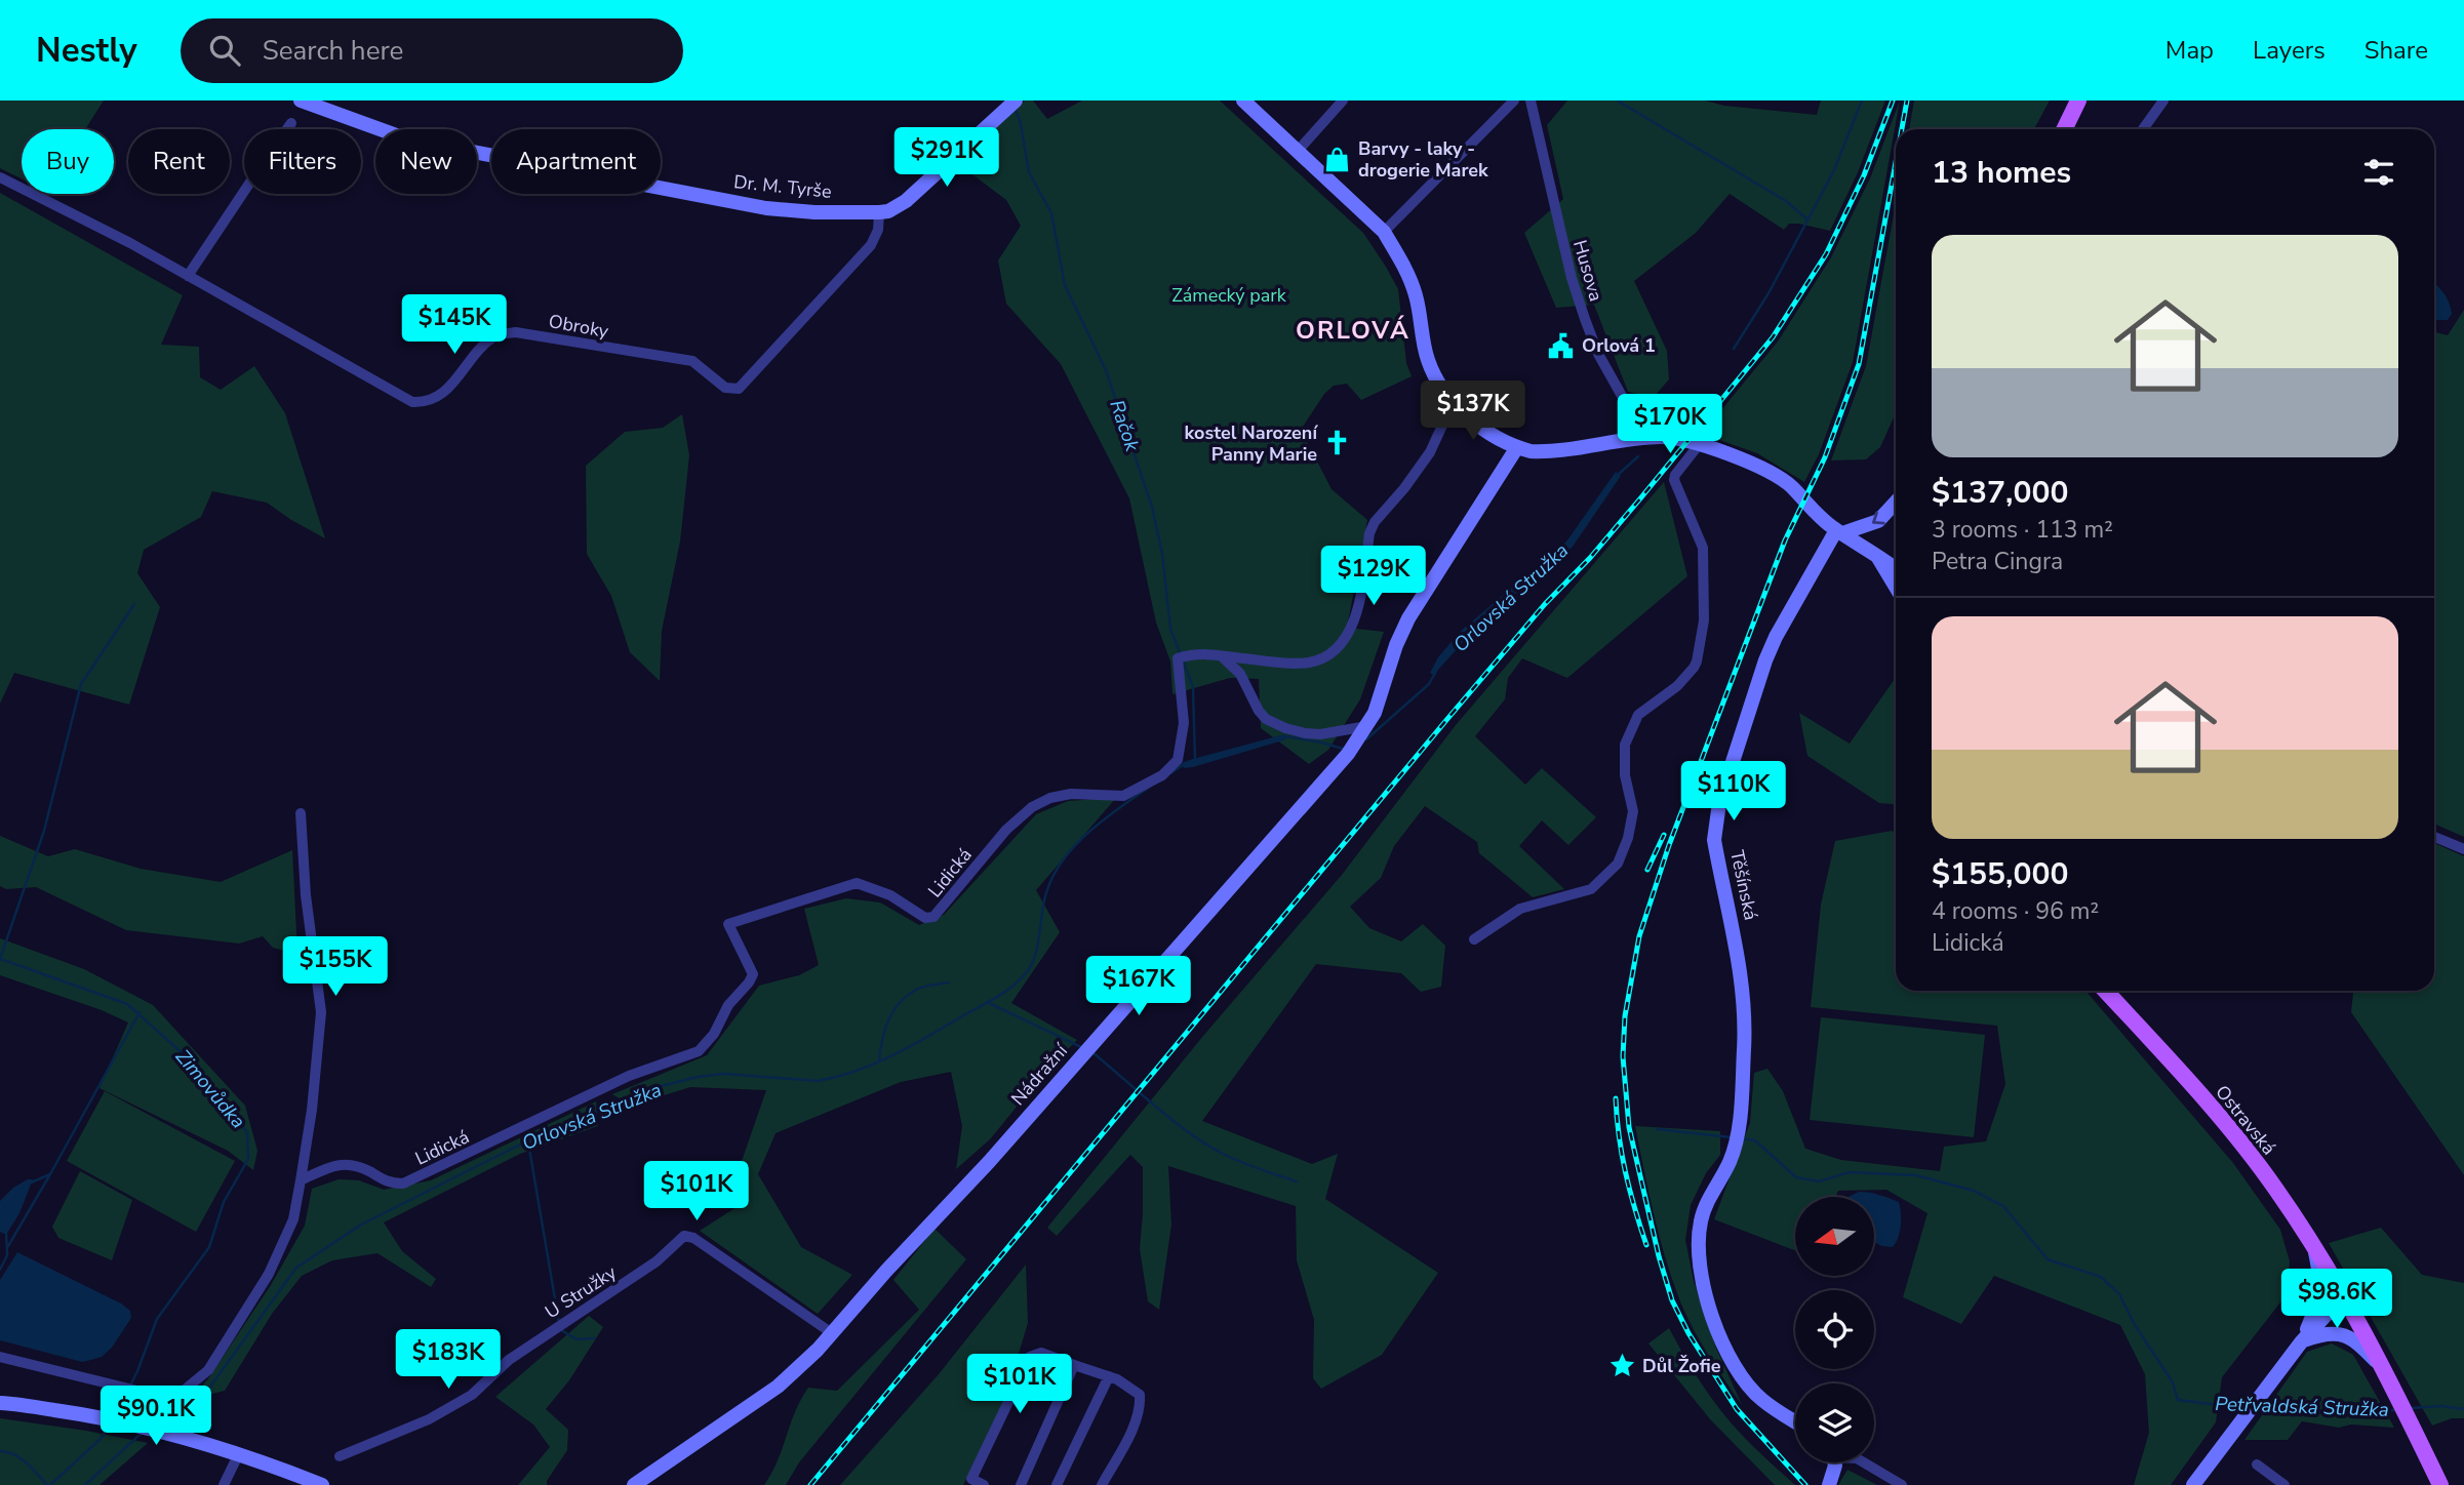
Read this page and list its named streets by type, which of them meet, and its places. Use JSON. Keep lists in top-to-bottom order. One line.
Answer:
{"streets":{"main road":["Ostravská"],"street":["Dr. M. Tyrše","Husova","Obroky","Lidická","Těšínská","Nádražní","U Stružky"]},"crossings":[["Dr. M. Tyrše","Obroky"],["Nádražní","U Stružky"]],"districts":["ORLOVÁ"],"water":["Račok","Orlovská Stružka","Zimovůdka","Petřvaldská Stružka"],"parks":["Zámecký park"],"places":{"shop":["Barvy - laky - drogerie Marek"],"public building":["Orlová 1"],"church":["kostel Narození Panny Marie"],"place":["Důl Žofie"]},"north":"left","page":{"header":"Nestly","search":"Search here","nav":["Map","Layers","Share"],"price":["$291K","$145K","$137K","$170K","$129K","$110K","$155K","$167K","$101K","$98.6K","$183K","$101K","$90.1K"],"chip":["Buy","Rent","Filters","New","Apartment"],"heading":"13 homes","list":[{"name":"$137,000","note":"3 rooms · 113 m² · Petra Cingra"},{"name":"$155,000","note":"4 rooms · 96 m² · Lidická"}]}}
